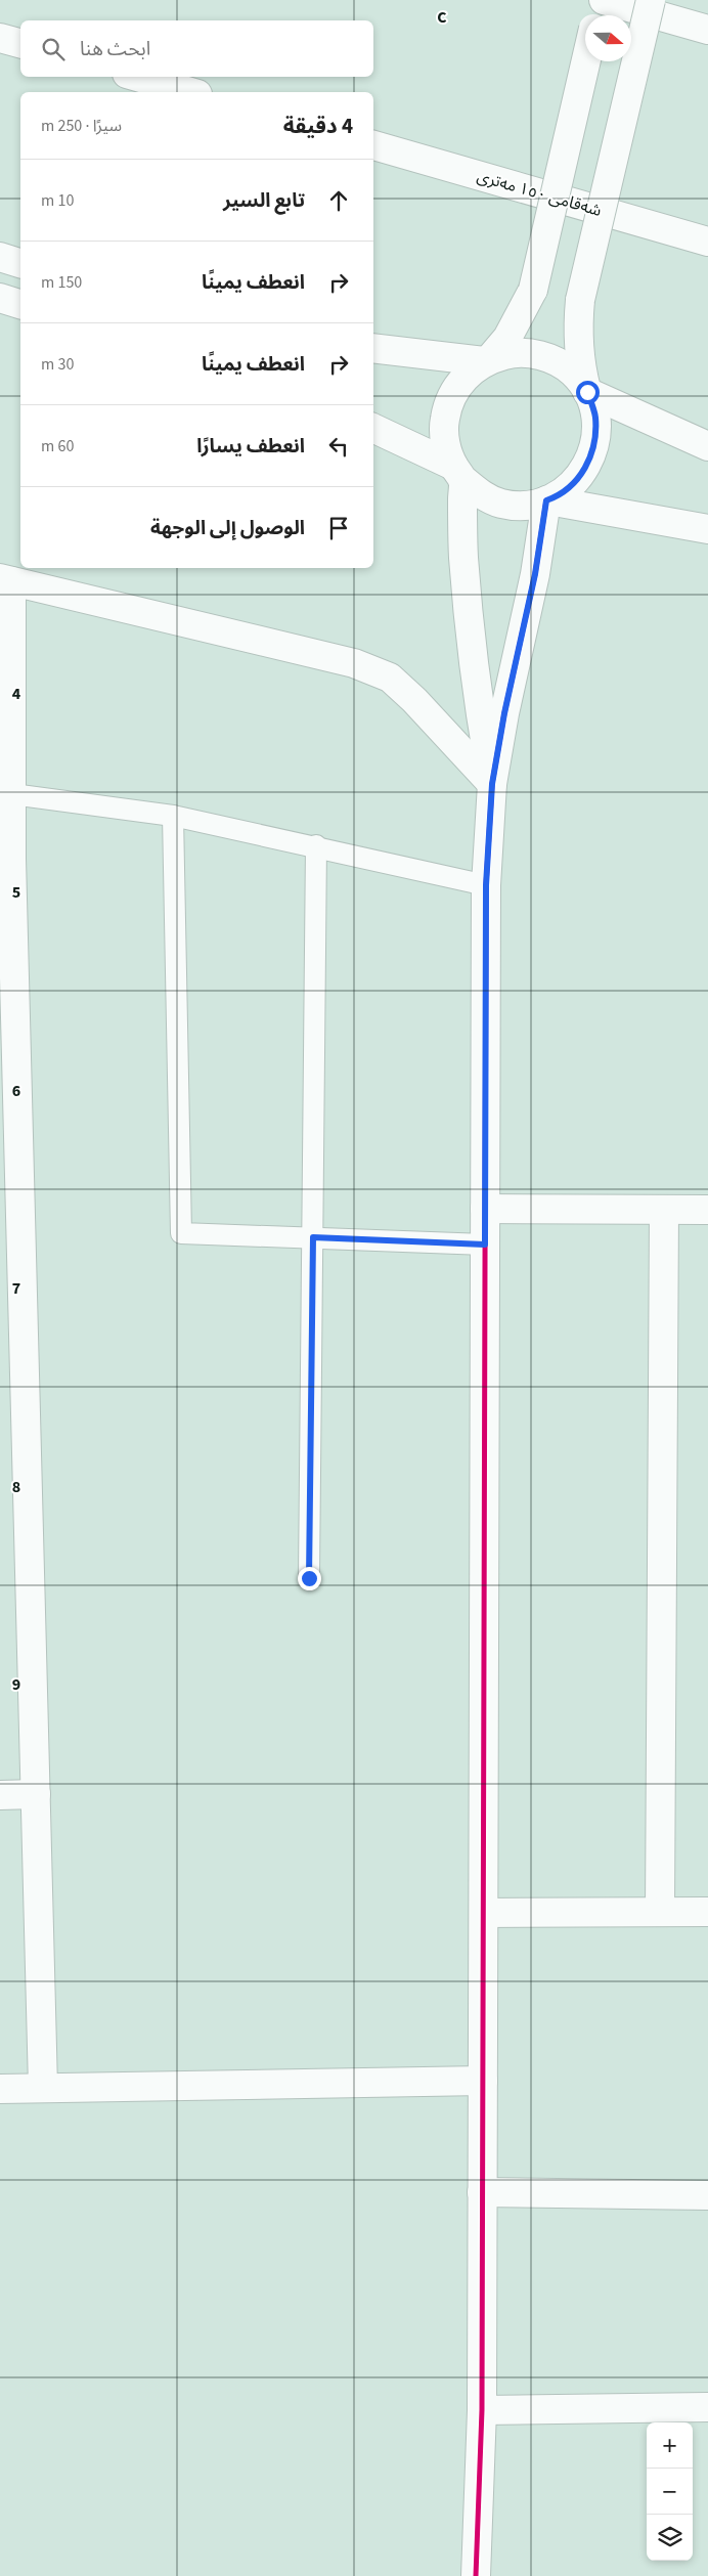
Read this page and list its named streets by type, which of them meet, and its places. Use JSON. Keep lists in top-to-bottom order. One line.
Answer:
{"streets":{"main road":["شەقامی ١٥٠ مەتری"]},"north":"right","page":{"search":"ابحث هنا","heading":["4 دقيقة","سيرًا · 250 m"],"list":[["تابع السير","10 m"],["انعطف يمينًا","150 m"],["انعطف يمينًا","30 m"],["انعطف يسارًا","60 m"],"الوصول إلى الوجهة"],"map_buttons":["+","−"]},"grid":{"columns":["C"],"rows":["4","5","6","7","8","9"]}}
